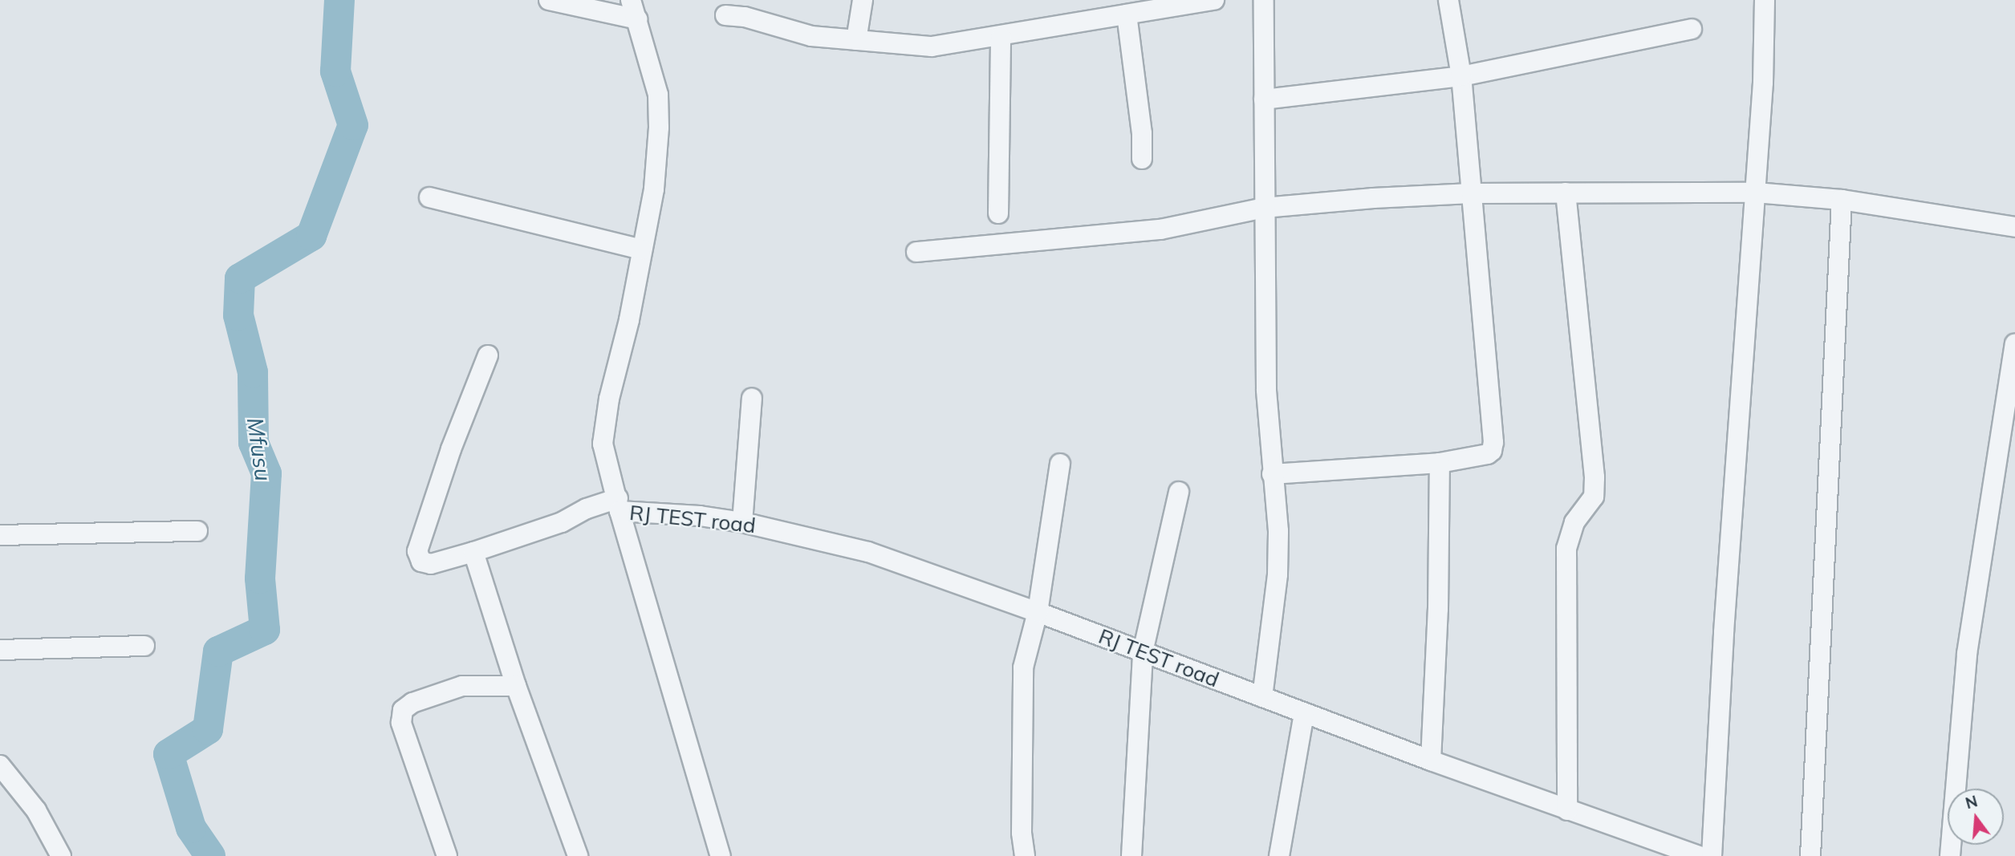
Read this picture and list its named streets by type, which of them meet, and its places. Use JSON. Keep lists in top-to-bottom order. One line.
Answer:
{"streets":{"street":["RJ TEST road"]},"water":["Mfusu"],"north":"top"}
